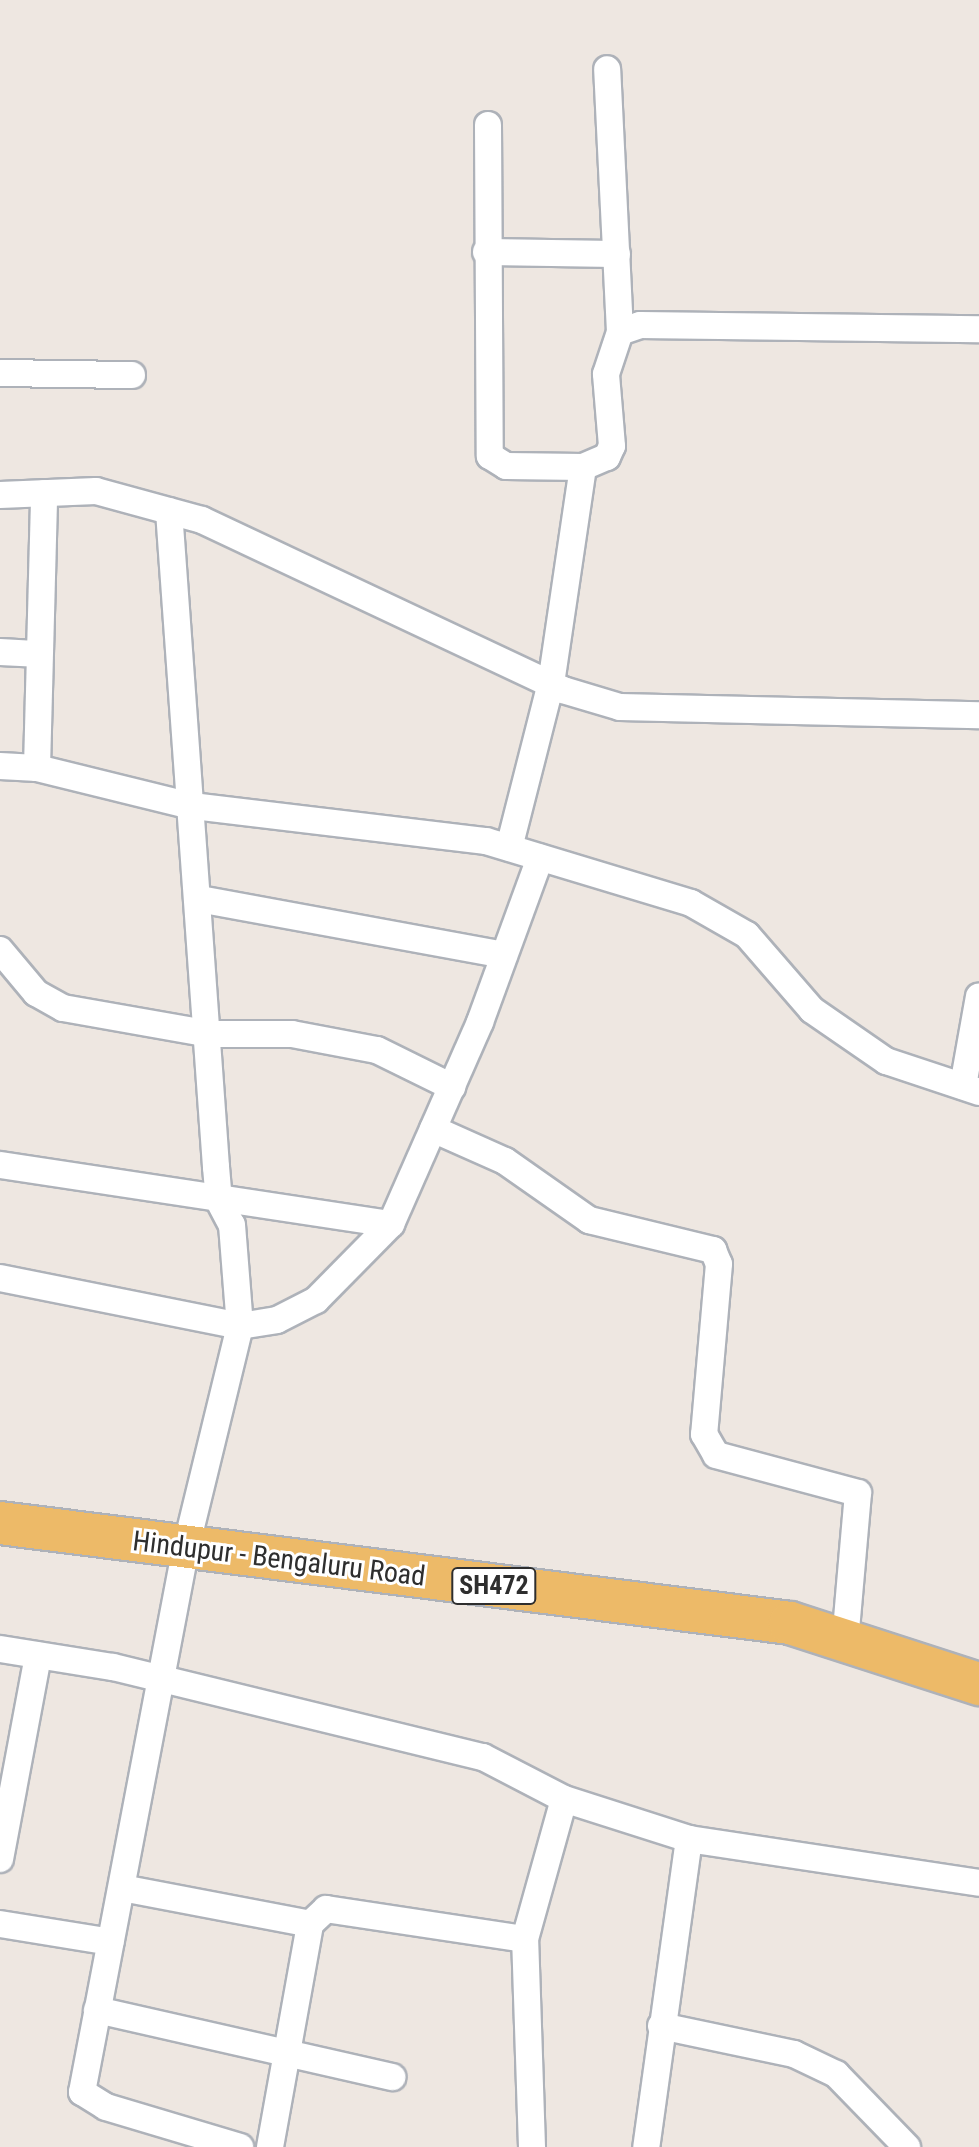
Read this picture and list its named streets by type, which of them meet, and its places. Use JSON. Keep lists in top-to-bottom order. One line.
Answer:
{"streets":{"main road":["Hindupur - Bengaluru Road","SH472"]}}
